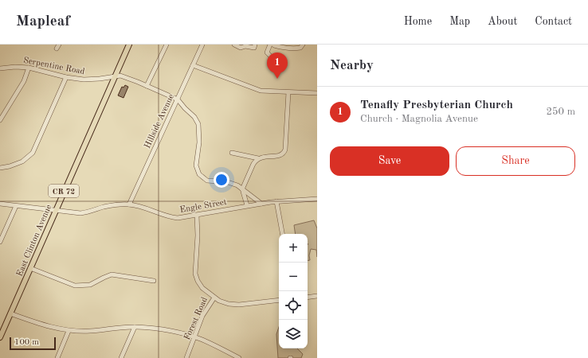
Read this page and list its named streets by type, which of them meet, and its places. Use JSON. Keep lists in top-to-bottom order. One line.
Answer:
{"streets":{"main road":["CR 72","East Clinton Avenue"],"street":["Serpentine Road","Hillside Avenue","Engle Street","Forest Road"]},"crossings":[["Serpentine Road","Hillside Avenue"],["Serpentine Road","East Clinton Avenue"],["Hillside Avenue","Engle Street"],["Engle Street","East Clinton Avenue"],["Engle Street","Forest Road"]],"scale_bar":"100 m","page":{"header":"Mapleaf","nav":["Home","Map","About","Contact"],"heading":"Nearby","pins":"1","list":[{"mark":"1","name":"Tenafly Presbyterian Church","note":"Church · Magnolia Avenue","value":"250 m"}],"buttons":["Save","Share"],"map_buttons":["+","−"],"scale":"100 m"}}
